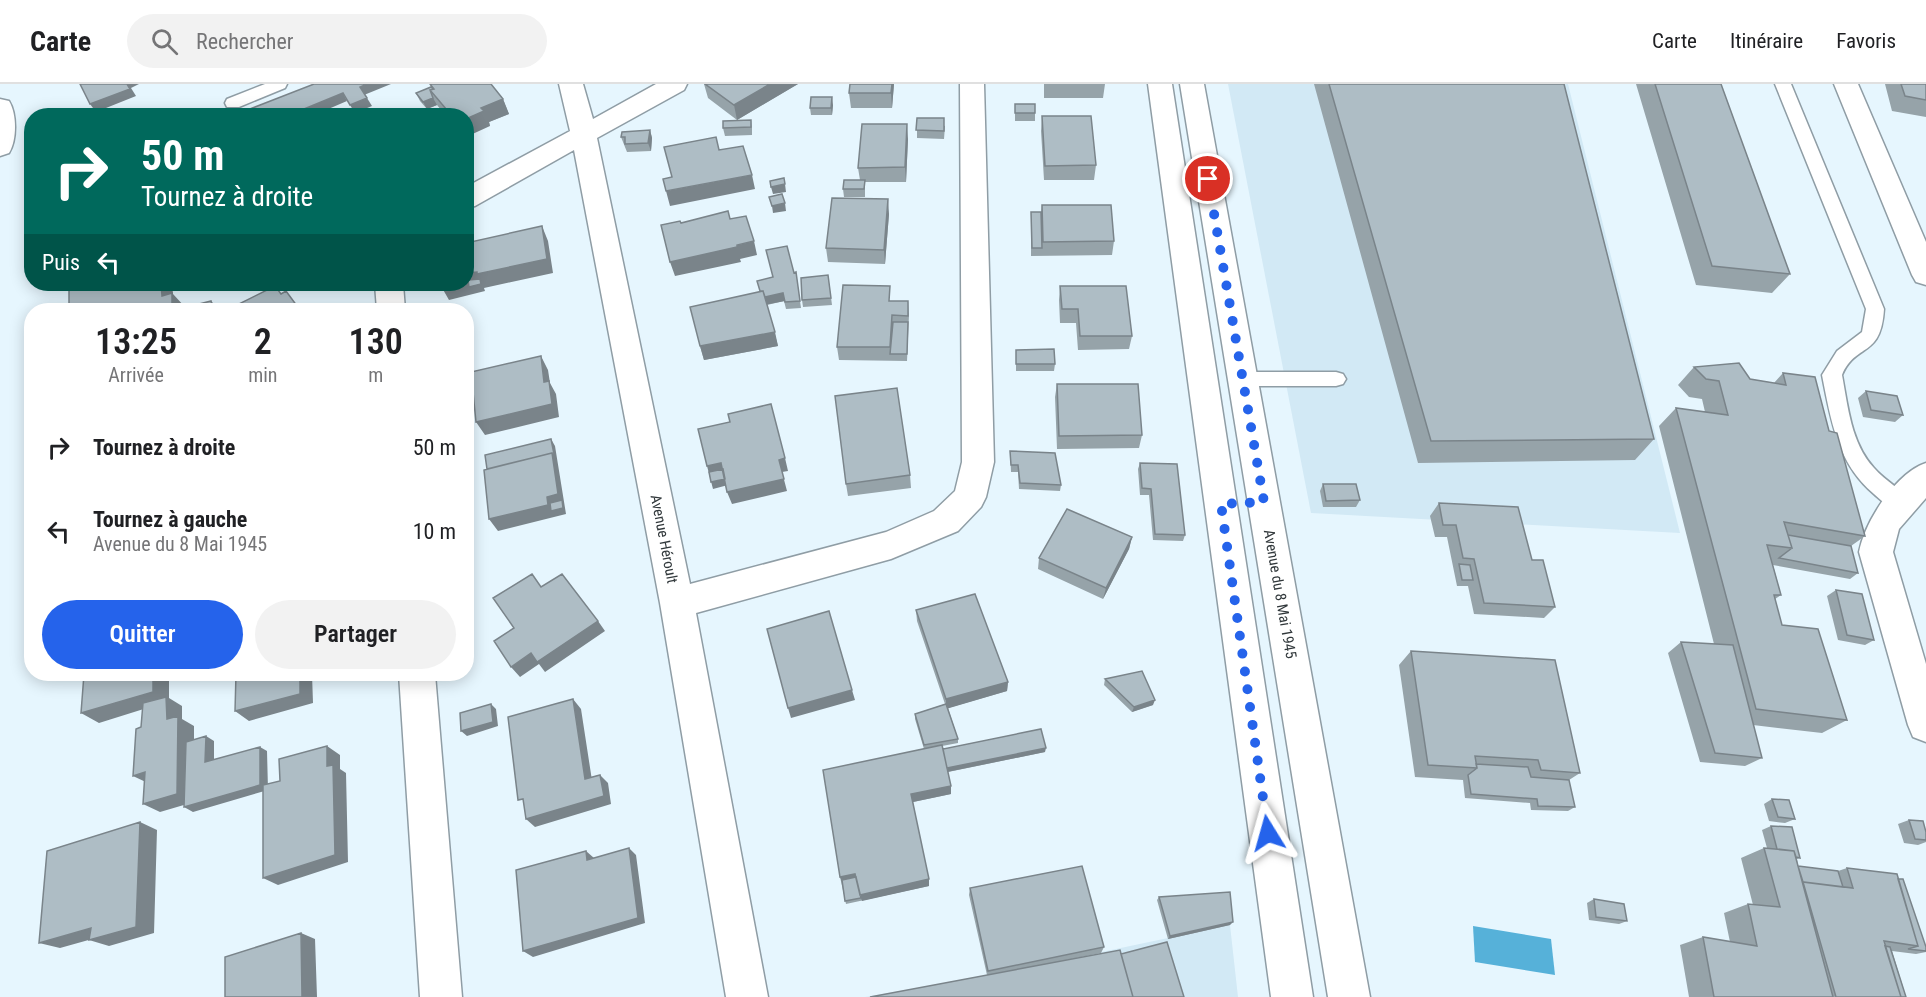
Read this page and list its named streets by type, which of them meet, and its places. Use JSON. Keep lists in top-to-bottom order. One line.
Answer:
{"streets":{"street":["Avenue Héroult","Avenue du 8 Mai 1945"]},"page":{"header":"Carte","search":"Rechercher","nav":["Carte","Itinéraire","Favoris"],"turn":["50 m","Tournez à droite"],"then":"Puis","eta":["13:25","Arrivée","2","min","130","m"],"list":[{"name":"Tournez à droite","value":"50 m"},{"name":"Tournez à gauche","note":"Avenue du 8 Mai 1945","value":"10 m"}],"buttons":["Quitter","Partager"]}}
